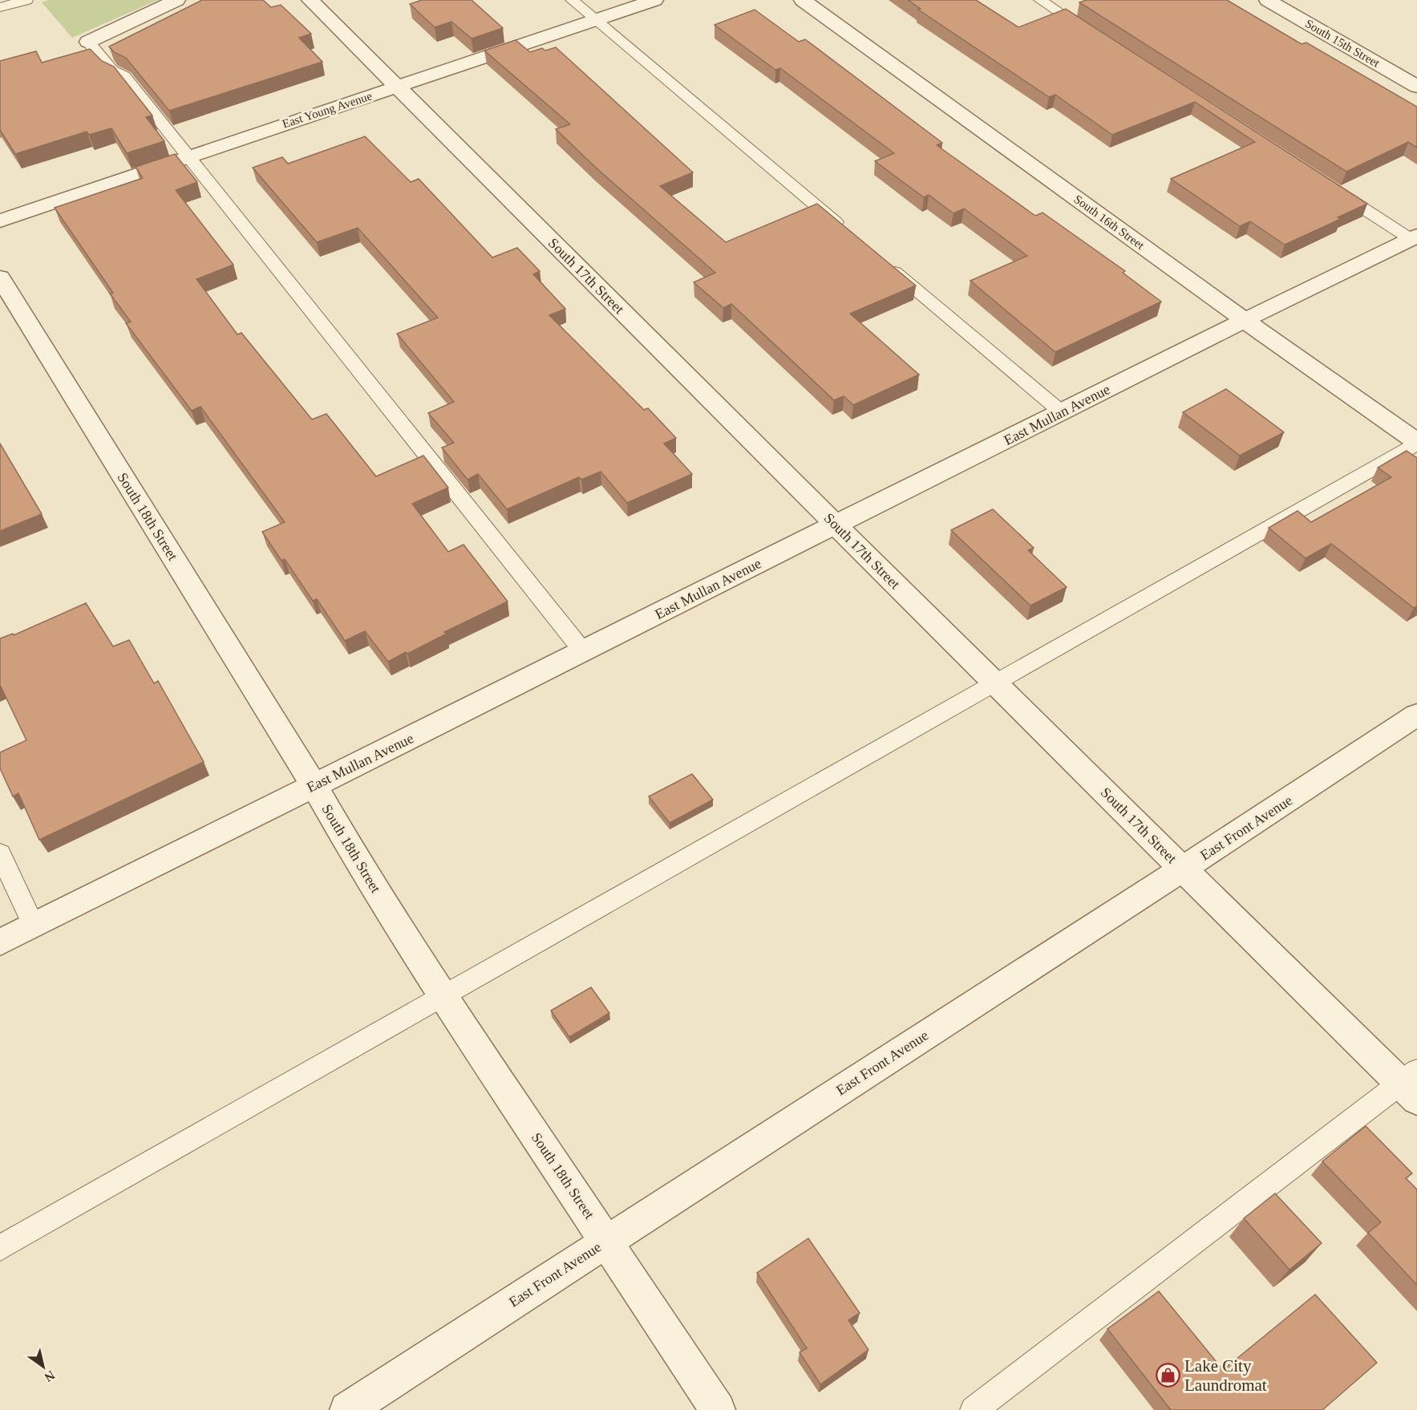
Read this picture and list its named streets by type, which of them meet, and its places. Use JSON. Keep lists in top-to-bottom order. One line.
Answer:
{"streets":{"street":["South 15th Street","East Young Avenue","South 16th Street","South 17th Street","East Mullan Avenue","South 18th Street","East Front Avenue"]},"crossings":[["East Young Avenue","South 17th Street"],["South 16th Street","East Mullan Avenue"],["South 17th Street","East Mullan Avenue"],["South 17th Street","East Front Avenue"],["East Mullan Avenue","South 18th Street"],["South 18th Street","East Front Avenue"]],"places":{"shop":["Lake City Laundromat"]},"north":"bottom right"}
